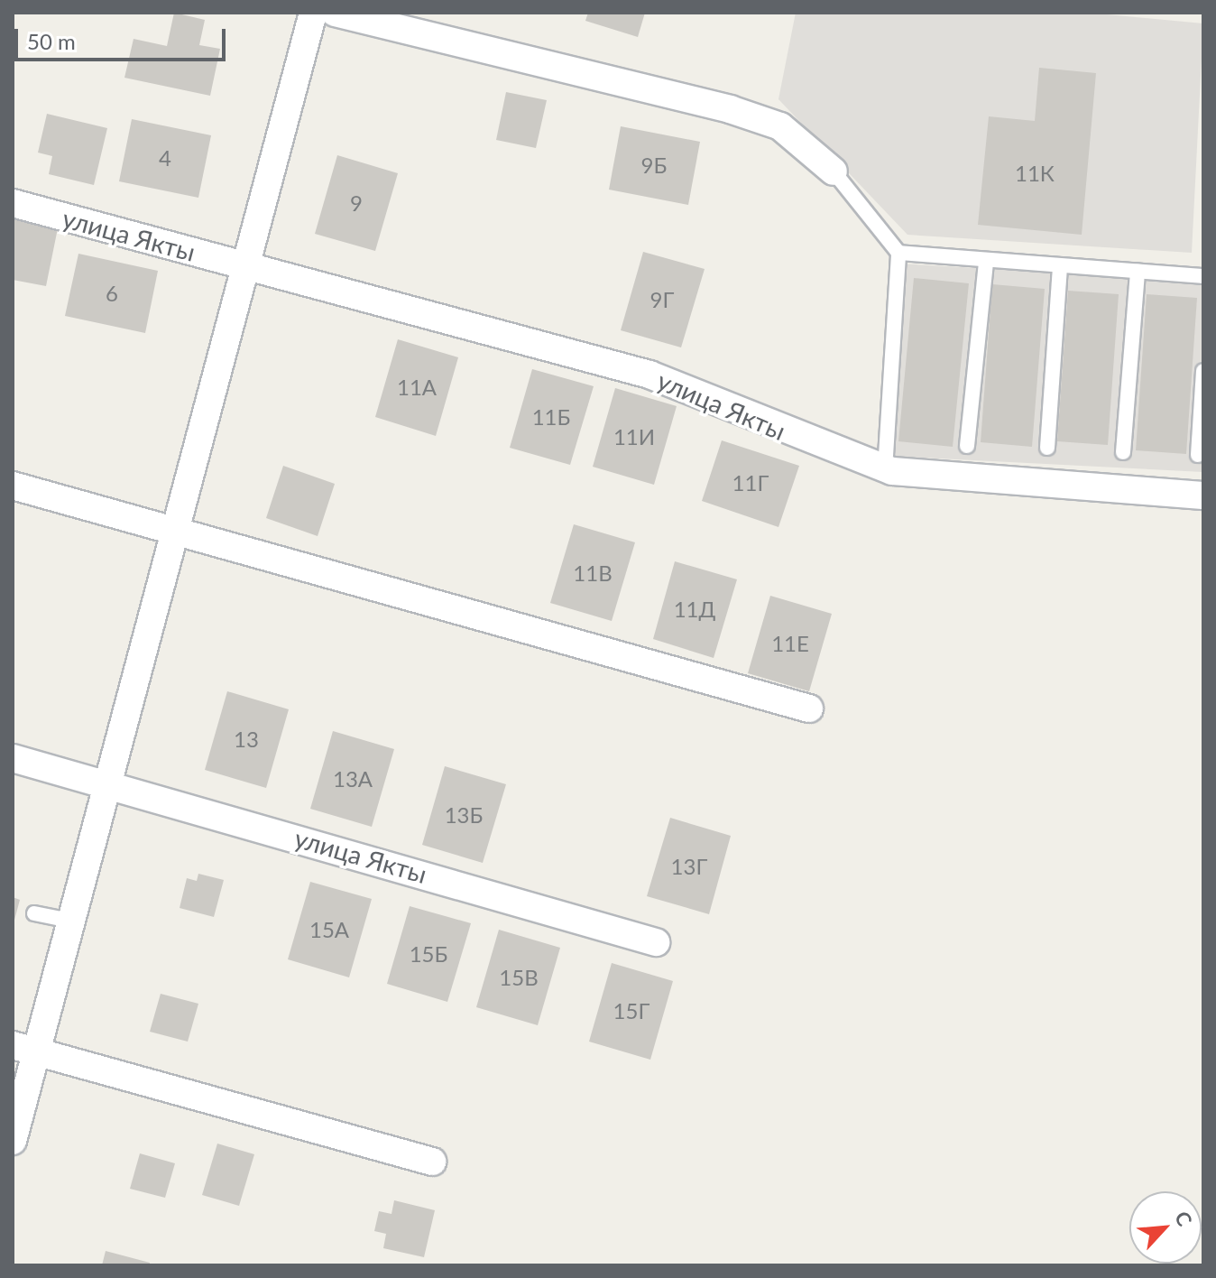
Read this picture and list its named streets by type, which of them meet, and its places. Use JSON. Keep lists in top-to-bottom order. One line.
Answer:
{"streets":{"street":["улица Якты"]},"house_numbers":["4","9Б","11К","9","6","9Г","11А","11Б","11И","11Г","11В","11Д","11Е","13","13А","13Б","13Г","15А","15Б","15В","15Г"],"scale_bar":"50 m","north":"top right"}
